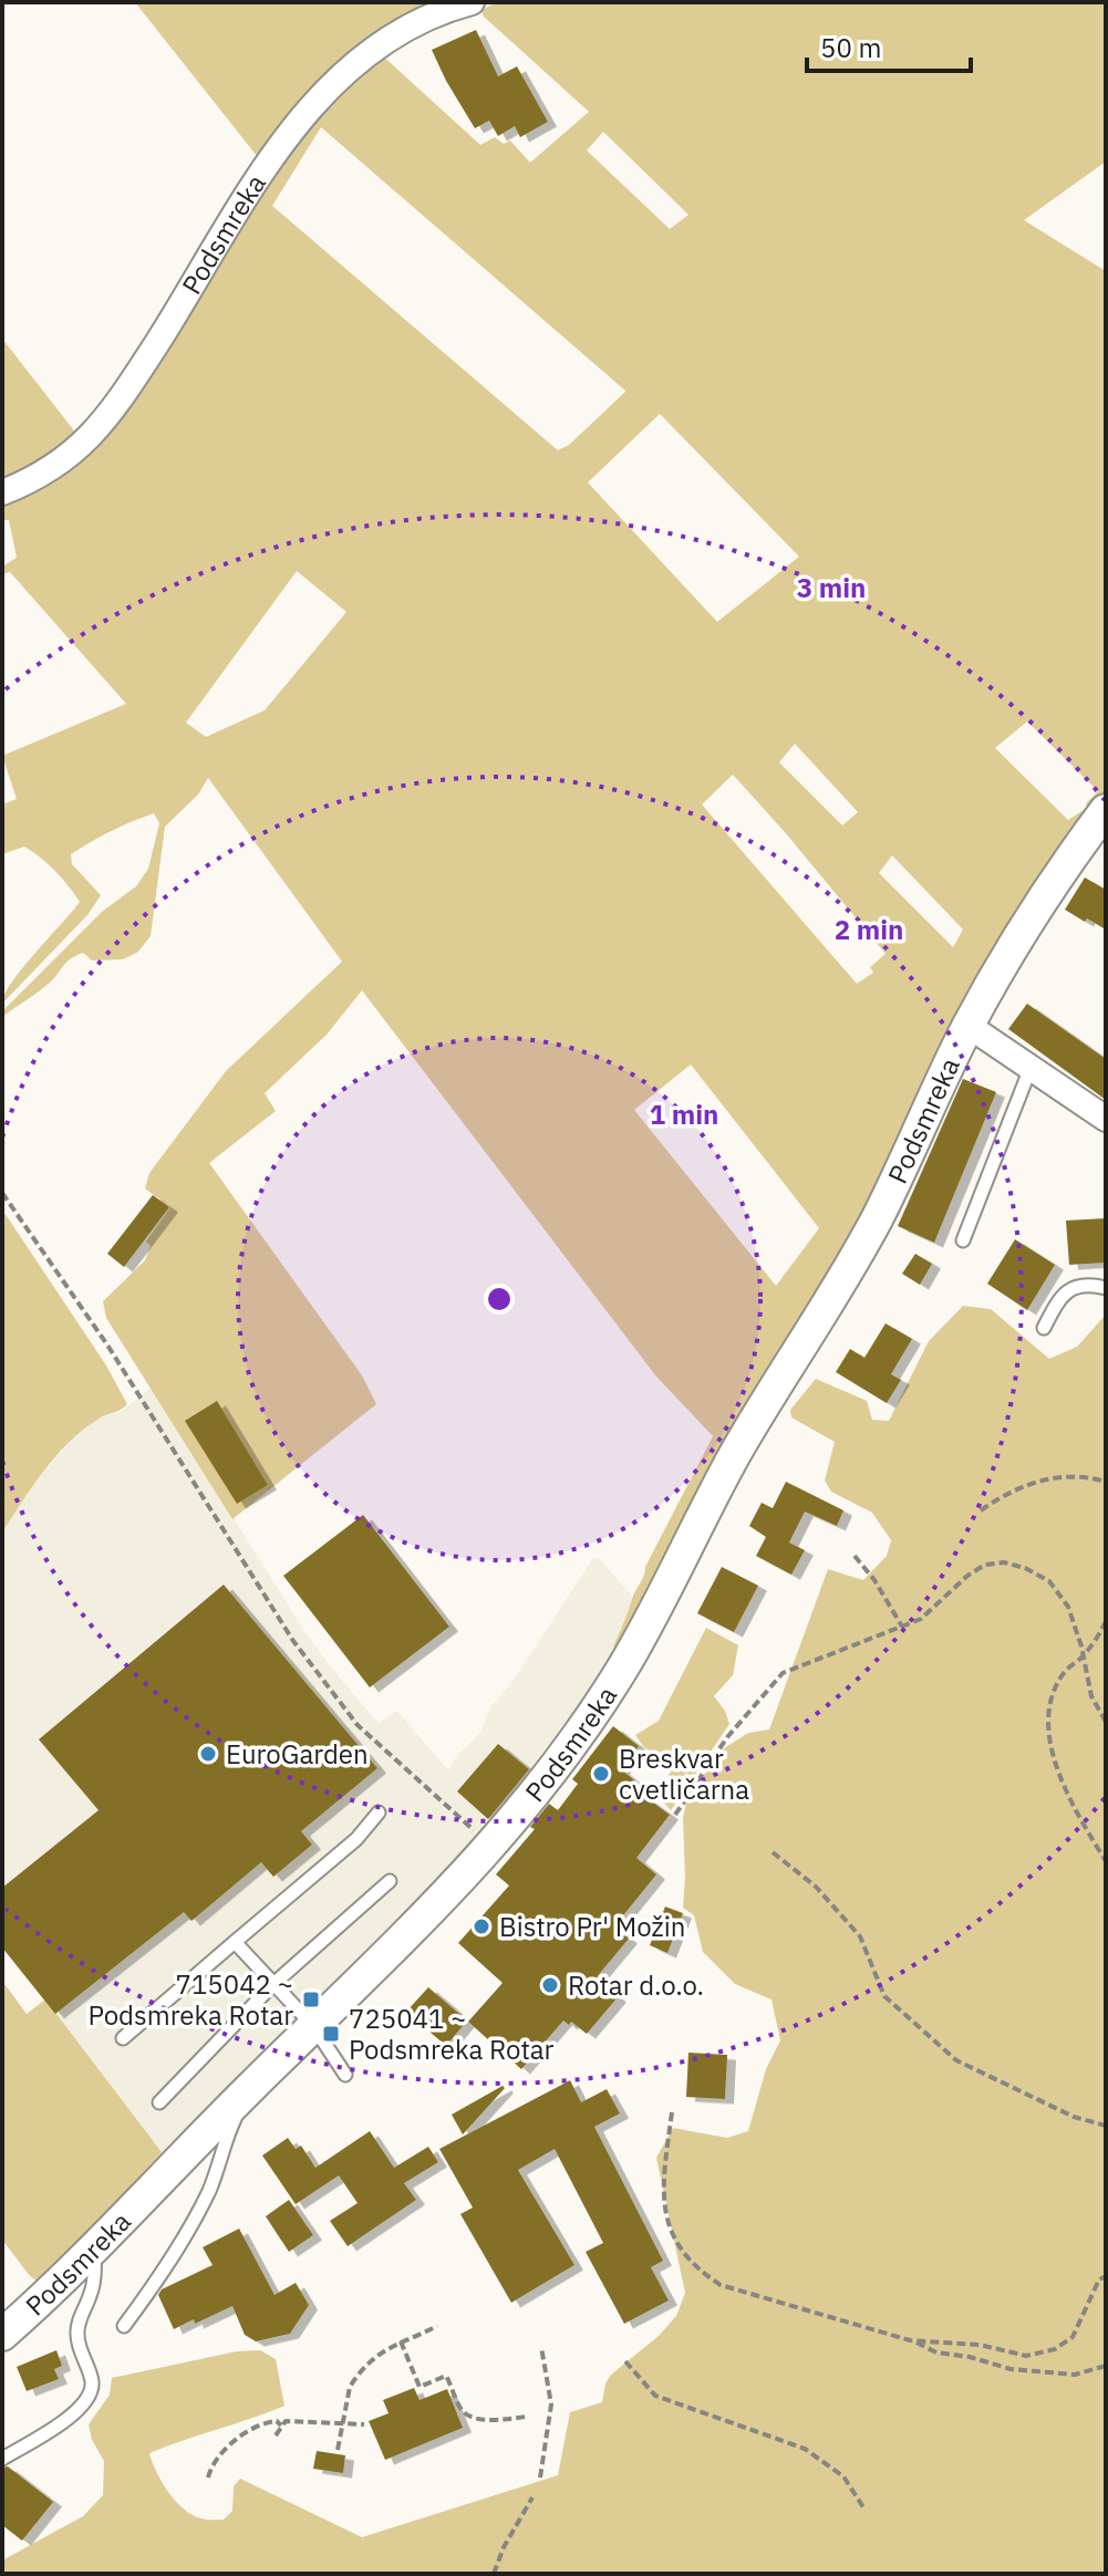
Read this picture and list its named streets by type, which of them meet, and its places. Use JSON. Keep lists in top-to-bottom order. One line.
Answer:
{"streets":{"street":["Podsmreka"]},"places":{"other":["EuroGarden","Breskvar cvetličarna","Bistro Pr' Možin","Rotar d.o.o."],"transit":["715042 ~ Podsmreka Rotar","725041 ~ Podsmreka Rotar"]},"scale_bar":"50 m","rings":["3 min","2 min","1 min"]}
